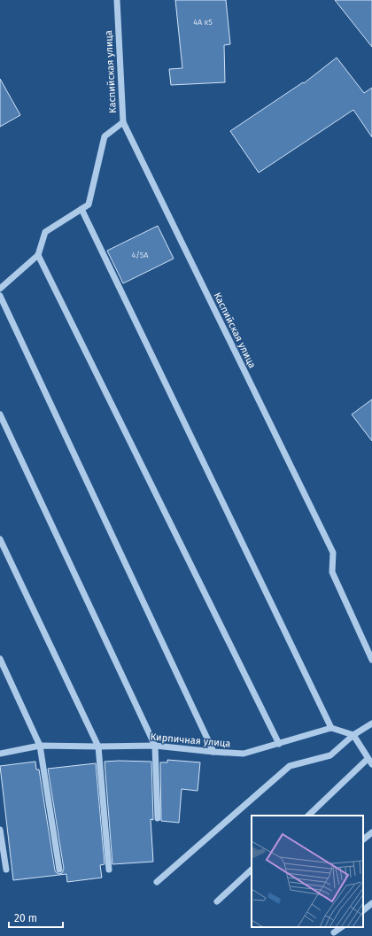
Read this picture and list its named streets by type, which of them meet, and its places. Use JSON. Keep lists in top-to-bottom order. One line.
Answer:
{"streets":{"street":["Каспийская улица","Кирпичная улица"]},"house_numbers":["4А к5","4/5А"],"scale_bar":"20 m"}
